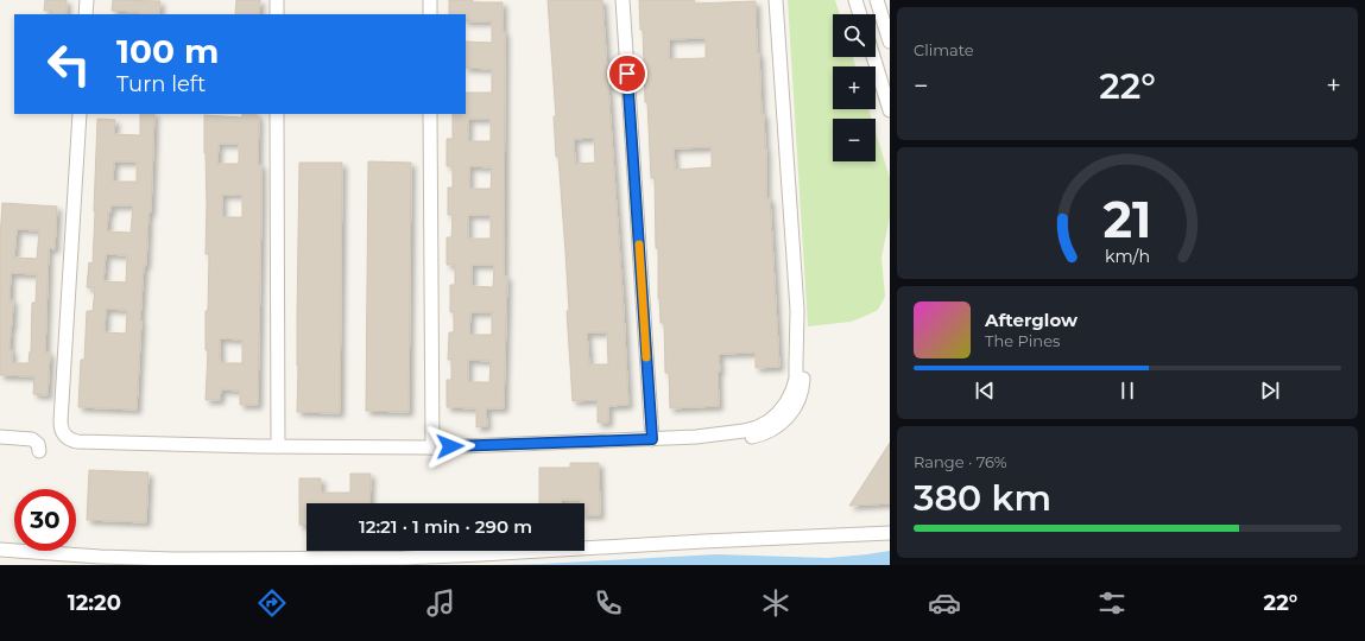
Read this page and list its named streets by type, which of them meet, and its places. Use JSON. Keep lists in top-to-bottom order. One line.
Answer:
{"page":{"tile":["Climate",["Range · 76%","380 km"]],"map_buttons":["+","−"],"turn":["100 m","Turn left"],"heat":["−","22°","+"],"song":["Afterglow","The Pines"],"limit":"30","trip":"12:21 · 1 min · 290 m","tabs":["12:20","22°"],"gauge":["21","km/h"]}}
